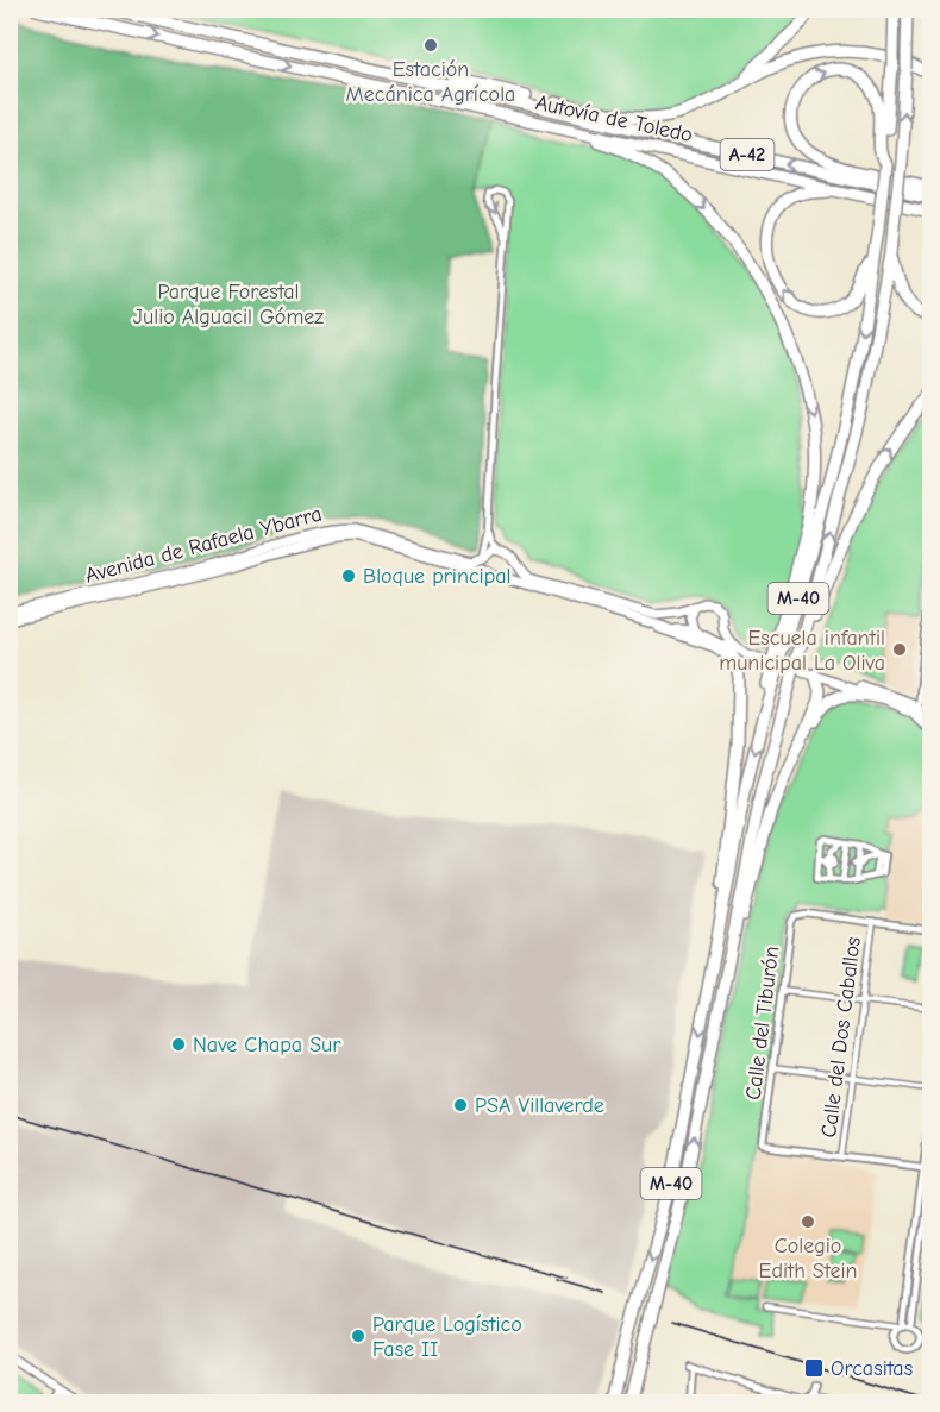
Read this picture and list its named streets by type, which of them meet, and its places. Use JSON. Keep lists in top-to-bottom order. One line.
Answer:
{"streets":{"highway":["Autovía de Toledo","A-42","M-40"],"main road":["Avenida de Rafaela Ybarra"],"street":["Calle del Tiburón","Calle del Dos Caballos"]},"crossings":[["Calle del Tiburón","Calle del Dos Caballos"]],"parks":["Parque Forestal Julio Alguacil Gómez"],"places":{"other":["Estación Mecánica Agrícola","Bloque principal","Escuela infantil municipal La Oliva","Nave Chapa Sur","PSA Villaverde","Colegio Edith Stein","Parque Logístico Fase II"],"transit":["Orcasitas"]}}
